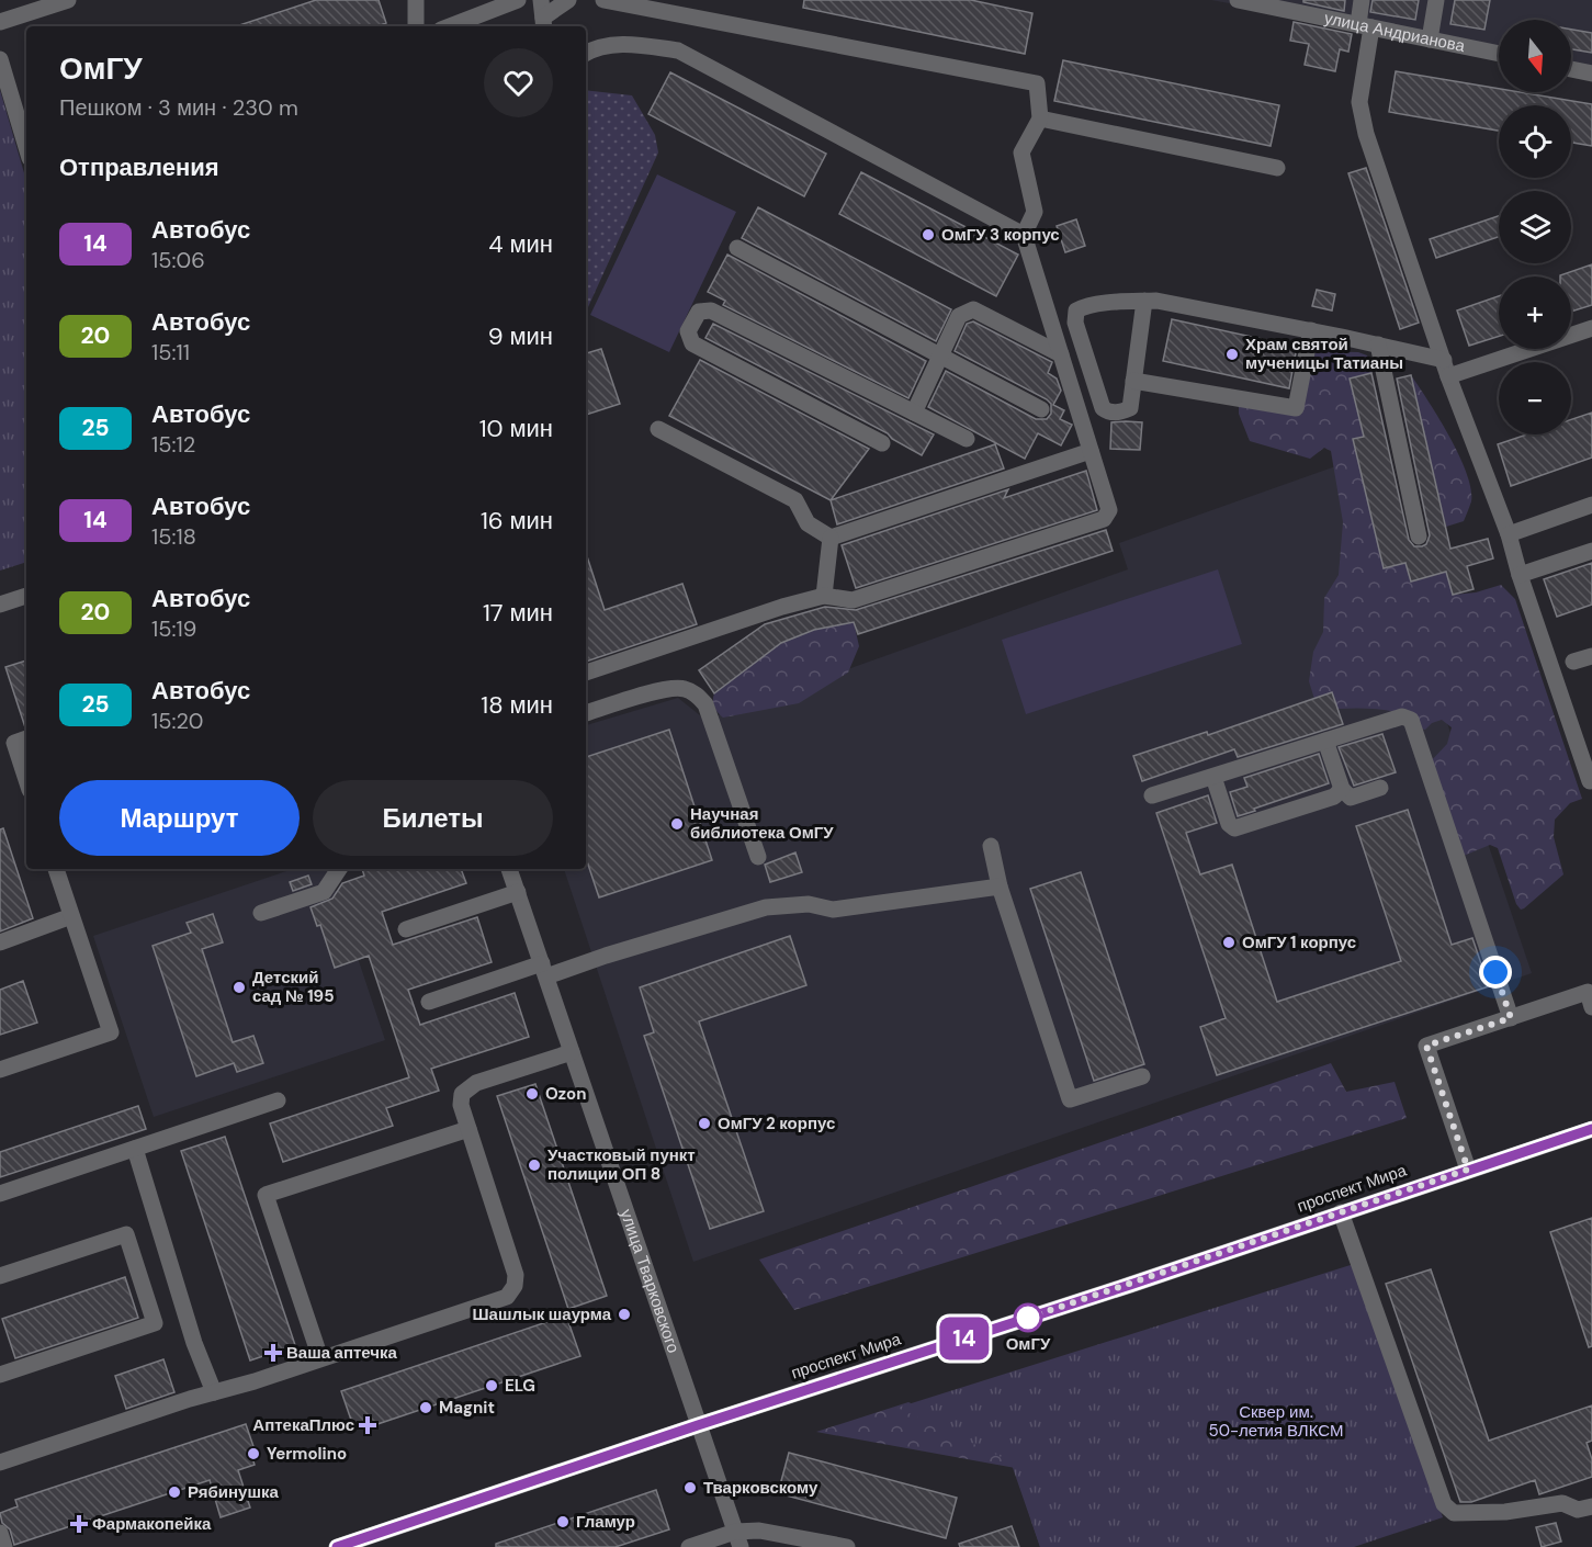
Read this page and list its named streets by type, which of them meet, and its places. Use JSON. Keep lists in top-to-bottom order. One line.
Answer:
{"streets":{"main road":["проспект Мира"],"street":["улица Андрианова","улица Тварковского"]},"crossings":[["проспект Мира","улица Тварковского"]],"parks":["Сквер им. 50-летия ВЛКСМ"],"places":{"other":["ОмГУ 3 корпус","Храм святой мученицы Татианы","Научная библиотека ОмГУ","ОмГУ 1 корпус","Детский сад № 195","Ozon","ОмГУ 2 корпус","Участковый пункт полиции ОП 8","Шашлык шаурма","ОмГУ","ELG","Magnit","Yermolino","Тварковскому","Рябинушка","Гламур"],"health":["Ваша аптечка","АптекаПлюс","Фармакопейка"]},"lines":["bus line 14"],"north":"bottom","page":{"on_map":"14","map_buttons":["+","−"],"heading":[["ОмГУ","Пешком · 3 мин · 230 m"],"Отправления"],"list":[{"mark":"14","name":"Автобус","note":"15:06","value":"4 мин"},{"mark":"20","name":"Автобус","note":"15:11","value":"9 мин"},{"mark":"25","name":"Автобус","note":"15:12","value":"10 мин"},{"mark":"14","name":"Автобус","note":"15:18","value":"16 мин"},{"mark":"20","name":"Автобус","note":"15:19","value":"17 мин"},{"mark":"25","name":"Автобус","note":"15:20","value":"18 мин"}],"buttons":["Маршрут","Билеты"]}}
